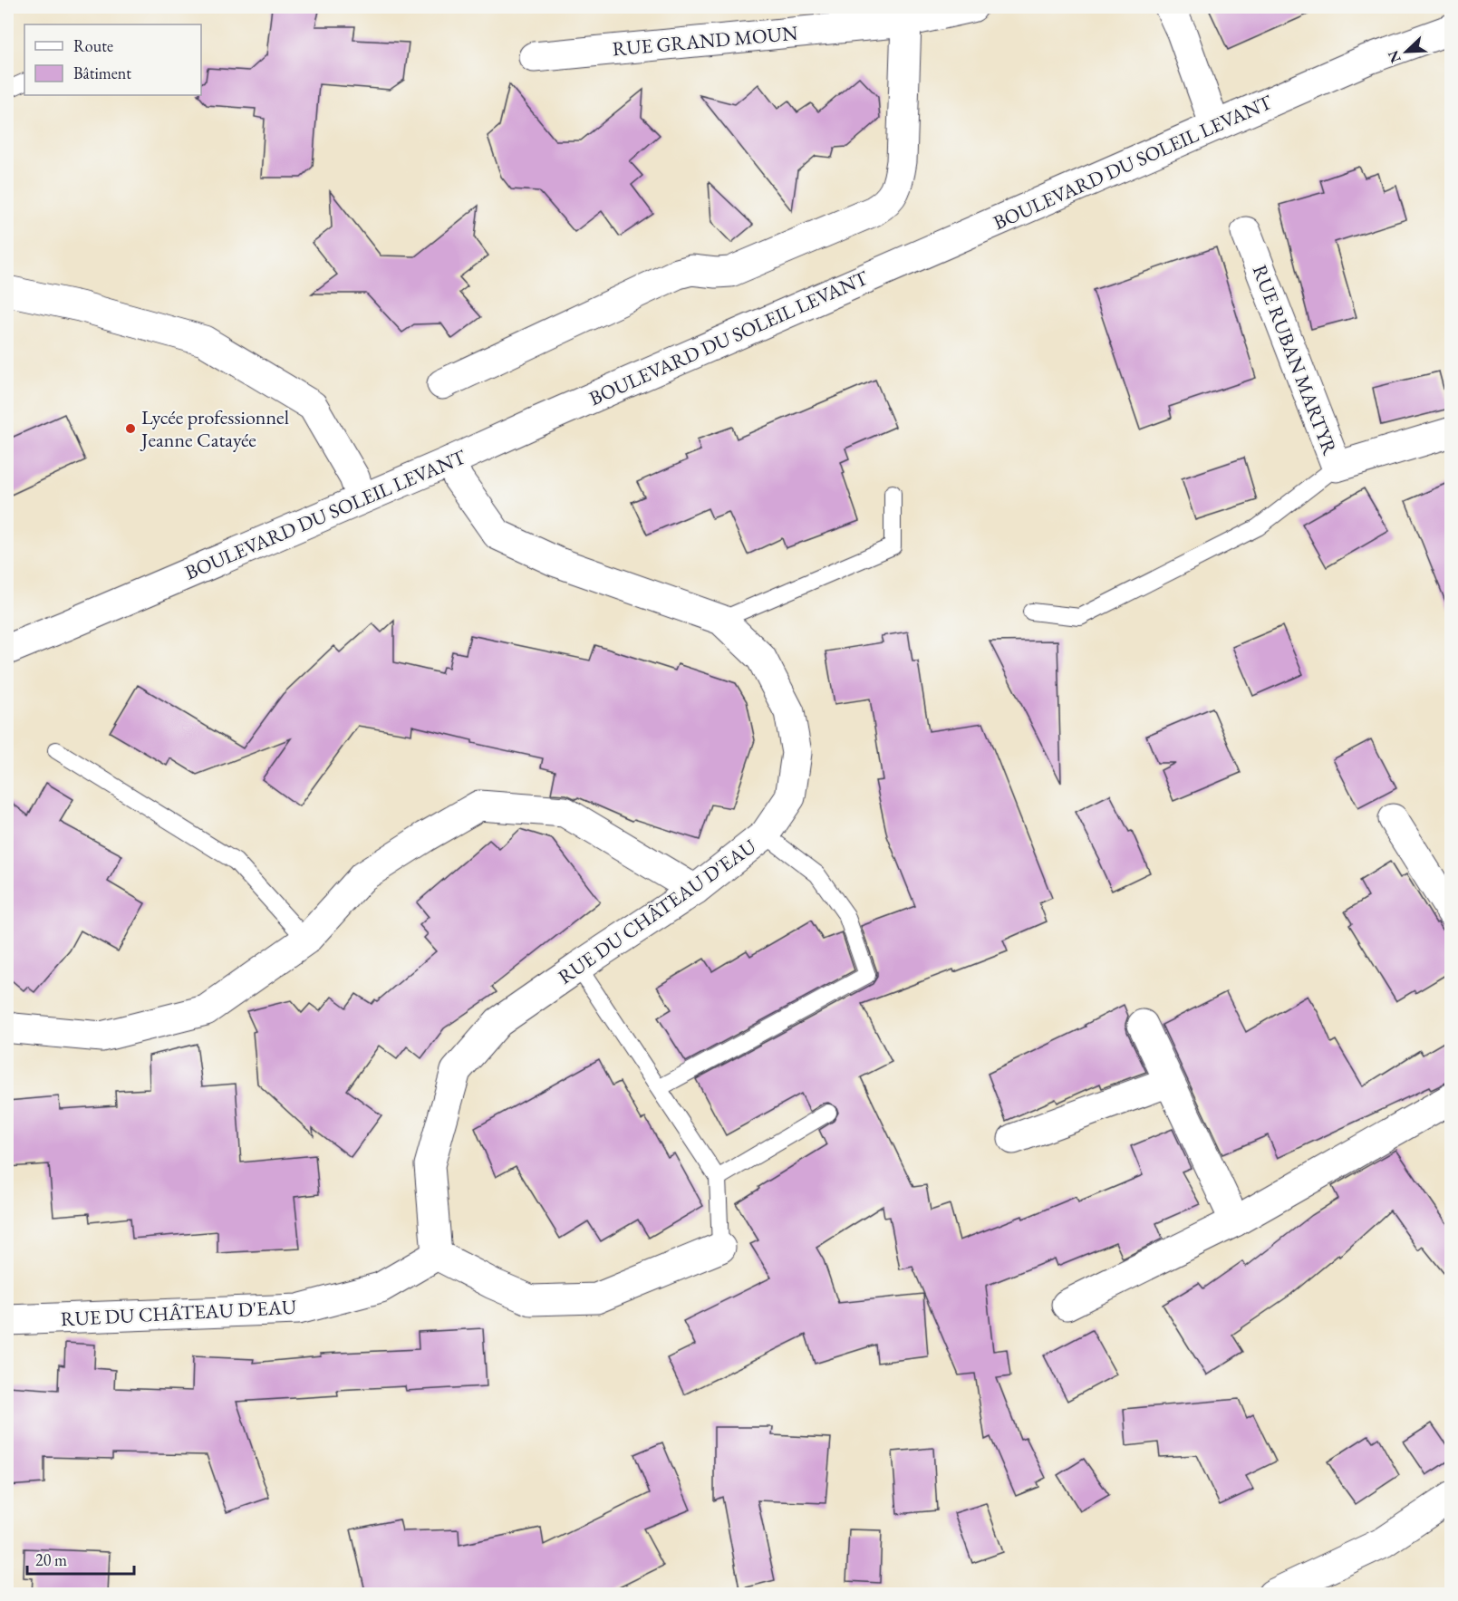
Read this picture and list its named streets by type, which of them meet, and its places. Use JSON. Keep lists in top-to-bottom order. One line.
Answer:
{"streets":{"street":["RUE GRAND MOUN","BOULEVARD DU SOLEIL LEVANT","RUE RUBAN MARTYR","RUE DU CHÂTEAU D'EAU"]},"crossings":[["BOULEVARD DU SOLEIL LEVANT","RUE DU CHÂTEAU D'EAU"]],"places":["Lycée professionnel Jeanne Catayée"],"legend":["Route","Bâtiment"],"scale_bar":"20 m","north":"bottom left"}
